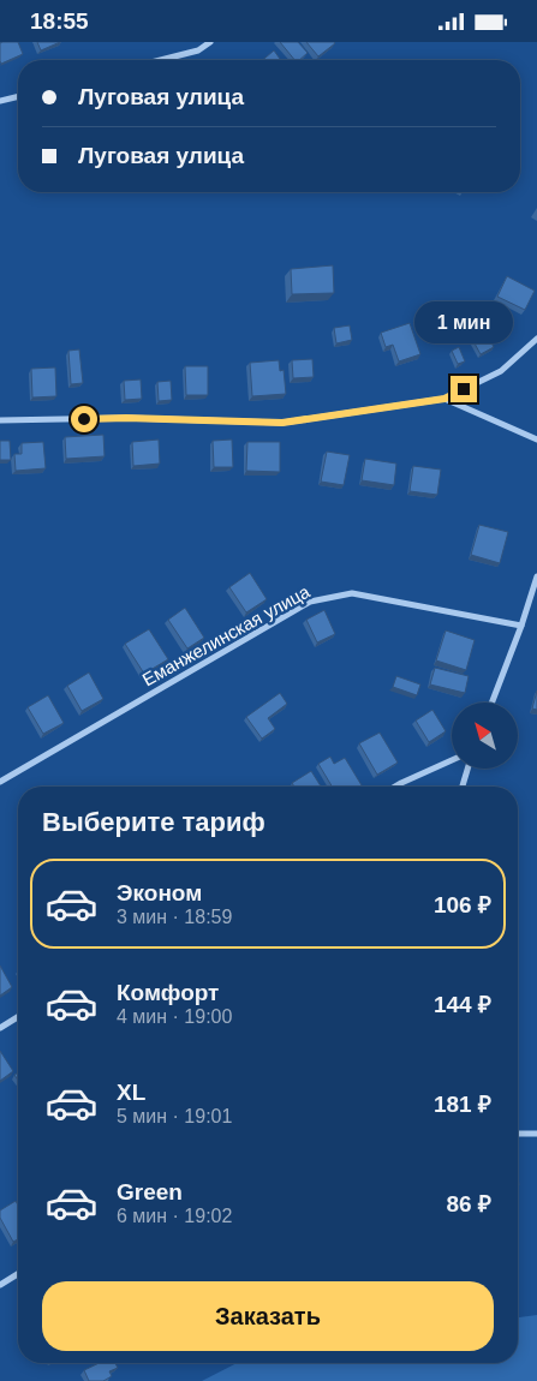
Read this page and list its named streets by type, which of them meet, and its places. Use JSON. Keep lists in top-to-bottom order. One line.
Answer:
{"streets":{"street":["Еманжелинская улица"]},"north":"top left","page":{"status":"18:55","banner":["Луговая улица","Луговая улица"],"bubble":"1 мин","heading":"Выберите тариф","list":[{"name":"Эконом","note":"3 мин · 18:59","value":"106 ₽"},{"name":"Комфорт","note":"4 мин · 19:00","value":"144 ₽"},{"name":"XL","note":"5 мин · 19:01","value":"181 ₽"},{"name":"Green","note":"6 мин · 19:02","value":"86 ₽"}],"buttons":"Заказать"}}
